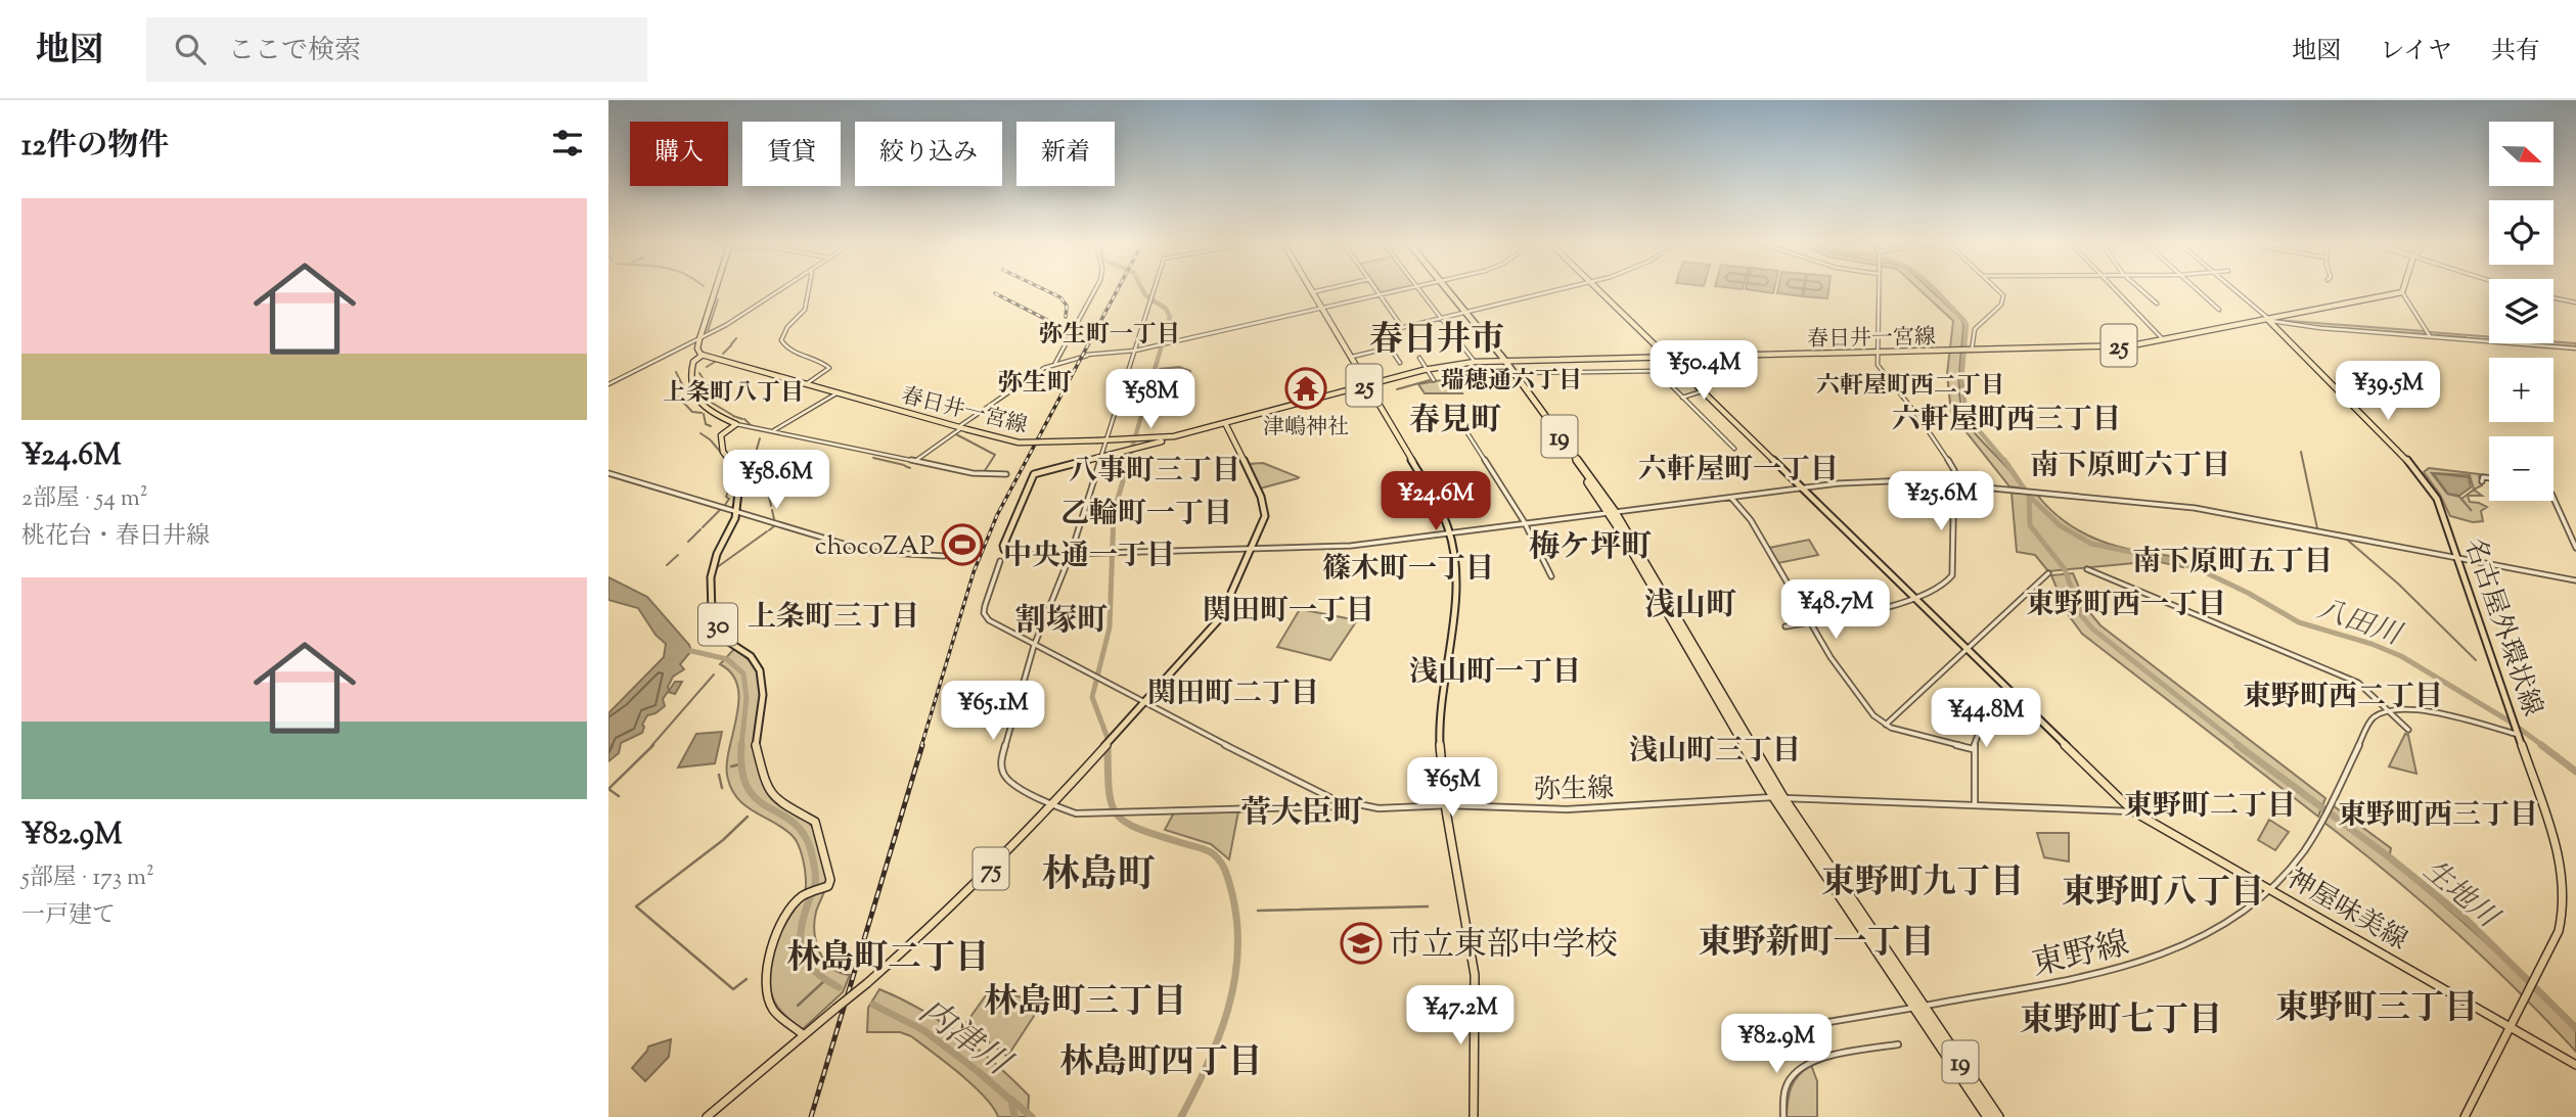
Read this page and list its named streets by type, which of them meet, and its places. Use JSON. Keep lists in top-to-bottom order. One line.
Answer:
{"streets":{"highway":["19"],"main road":["春日井一宮線","25","30","名古屋外環状線","75","神屋味美線"],"street":["弥生線","東野線"]},"crossings":[["春日井一宮線","19"],["春日井一宮線","名古屋外環状線"],["春日井一宮線","75"],["春日井一宮線","神屋味美線"],["19","弥生線"],["19","東野線"],["30","75"],["名古屋外環状線","神屋味美線"],["弥生線","75"],["弥生線","神屋味美線"],["神屋味美線","東野線"]],"districts":["弥生町一丁目","春日井市","瑞穂通六丁目","弥生町","六軒屋町西二丁目","上条町八丁目","六軒屋町西三丁目","春見町","南下原町六丁目","六軒屋町一丁目","八事町三丁目","乙輪町一丁目","梅ケ坪町","中央通一丁目","南下原町五丁目","篠木町一丁目","東野町西一丁目","浅山町","関田町一丁目","上条町三丁目","割塚町","浅山町一丁目","関田町二丁目","東野町西二丁目","浅山町三丁目","東野町二丁目","菅大臣町","東野町西三丁目","林島町","東野町九丁目","東野町八丁目","東野新町一丁目","林島町二丁目","林島町三丁目","東野町三丁目","東野町七丁目","林島町四丁目"],"water":["八田川","生地川","内津川"],"places":{"temple":["津嶋神社"],"sports":["chocoZAP"],"school or university":["市立東部中学校"]},"north":"right","page":{"header":"地図","search":"ここで検索","nav":["地図","レイヤ","共有"],"heading":"12件の物件","map_buttons":["+","−"],"chip":["購入","賃貸","絞り込み","新着"],"list":[{"name":"¥24.6M","note":"2部屋 · 54 m² · 桃花台・春日井線"},{"name":"¥82.9M","note":"5部屋 · 173 m² · 一戸建て"}],"price":["¥50.4M","¥39.5M","¥58M","¥58.6M","¥24.6M","¥25.6M","¥48.7M","¥65.1M","¥44.8M","¥65M","¥47.2M","¥82.9M"]}}
